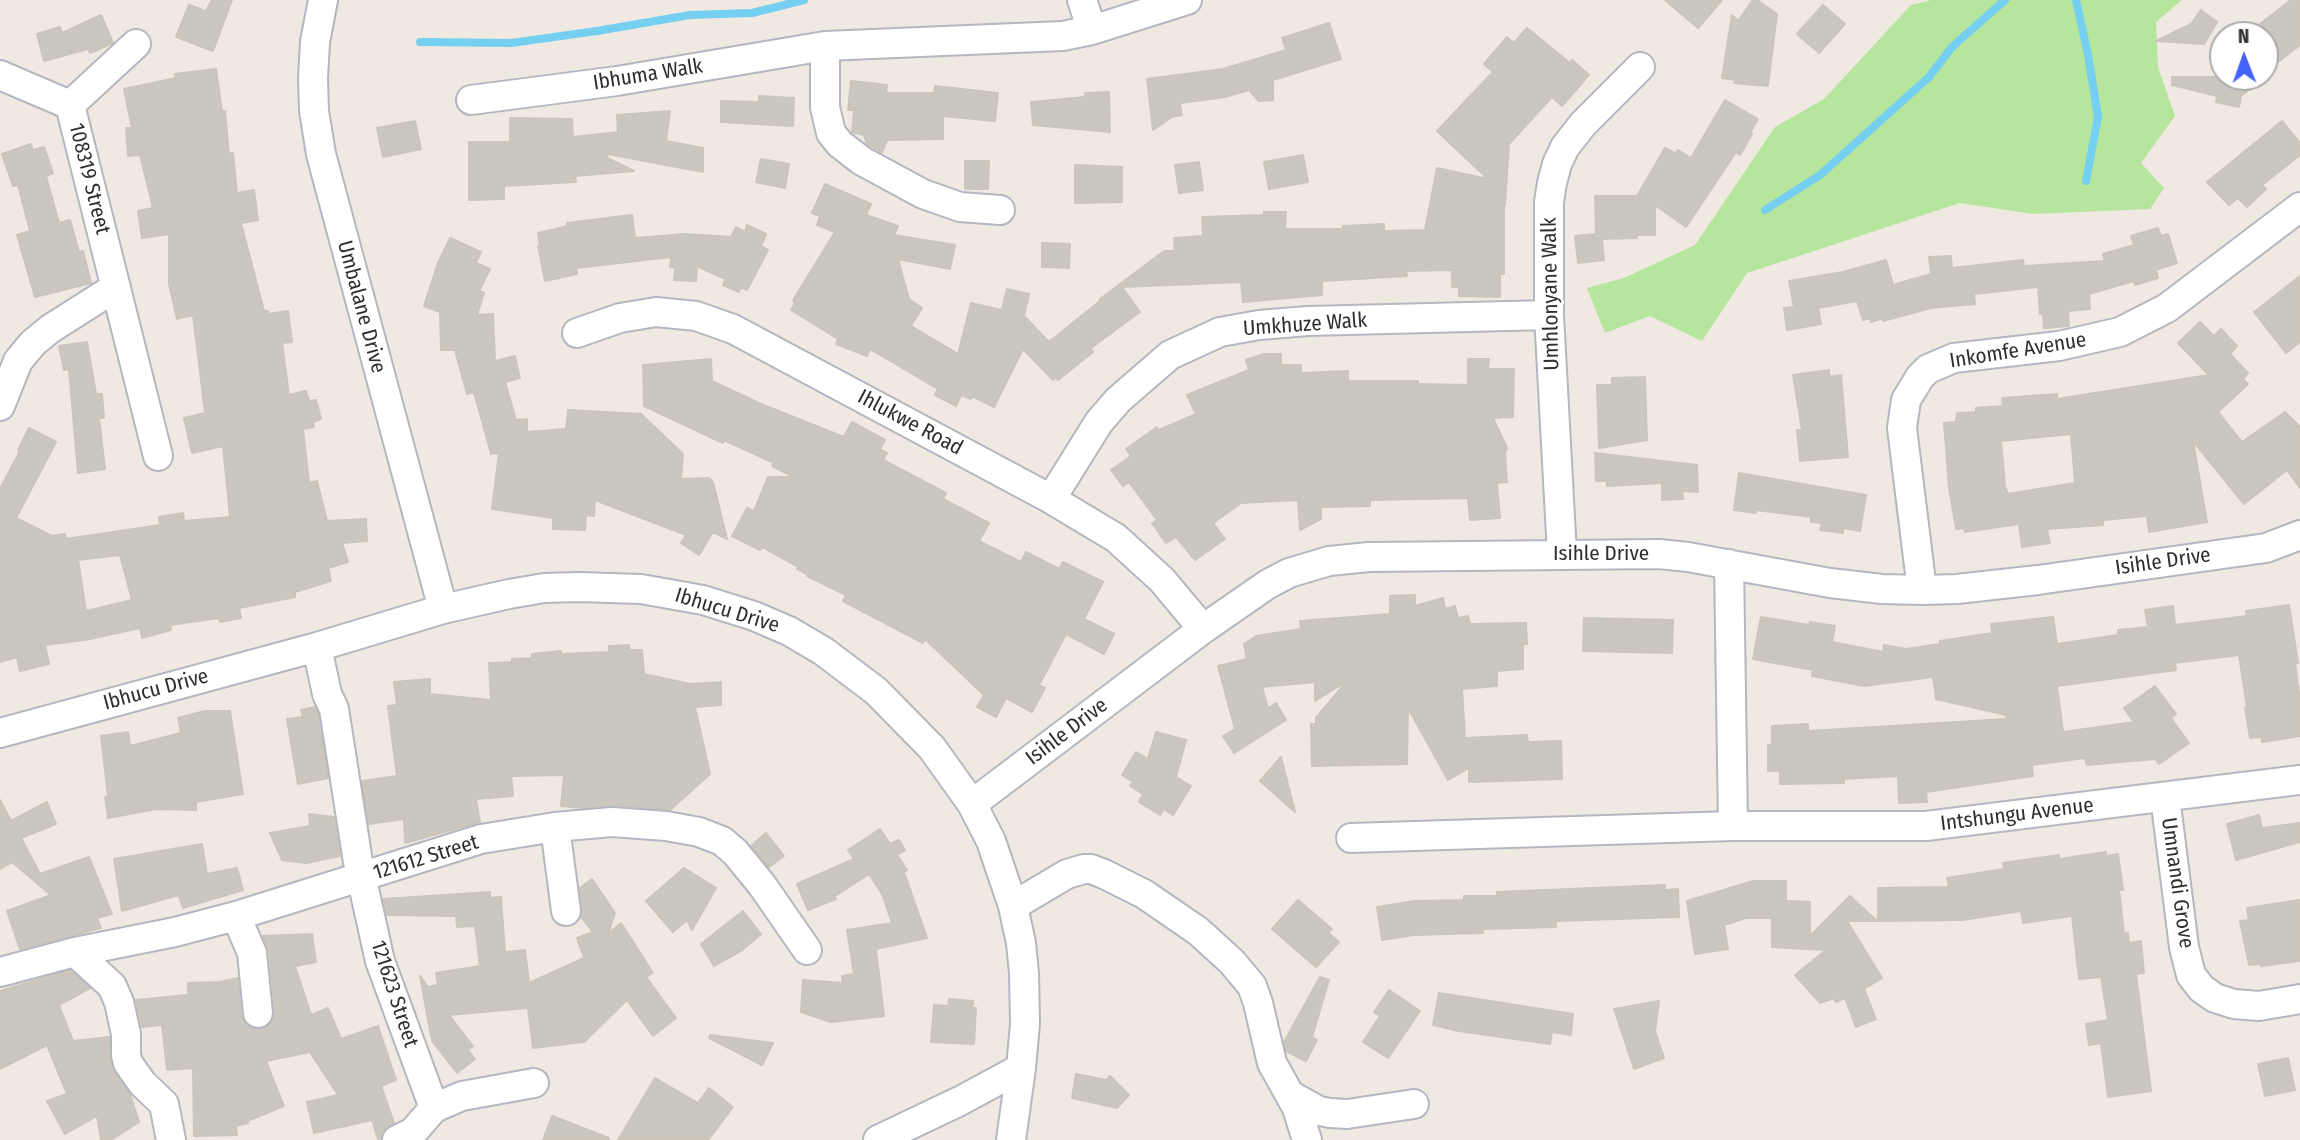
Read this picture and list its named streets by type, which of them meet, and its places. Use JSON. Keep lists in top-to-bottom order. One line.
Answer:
{"streets":{"street":["Ibhuma Walk","108319 Street","Umhlonyane Walk","Umbalane Drive","Umkhuze Walk","Inkomfe Avenue","Ihlukwe Road","Isihle Drive","Ibhucu Drive","Intshungu Avenue","121612 Street","Umnandi Grove","121623 Street"]},"crossings":[["Umhlonyane Walk","Umkhuze Walk"],["Umhlonyane Walk","Isihle Drive"],["Umbalane Drive","Ibhucu Drive"],["Umkhuze Walk","Ihlukwe Road"],["Inkomfe Avenue","Isihle Drive"],["Ihlukwe Road","Isihle Drive"],["Isihle Drive","Ibhucu Drive"],["Ibhucu Drive","121623 Street"],["Intshungu Avenue","Umnandi Grove"],["121612 Street","121623 Street"]],"north":"top"}
